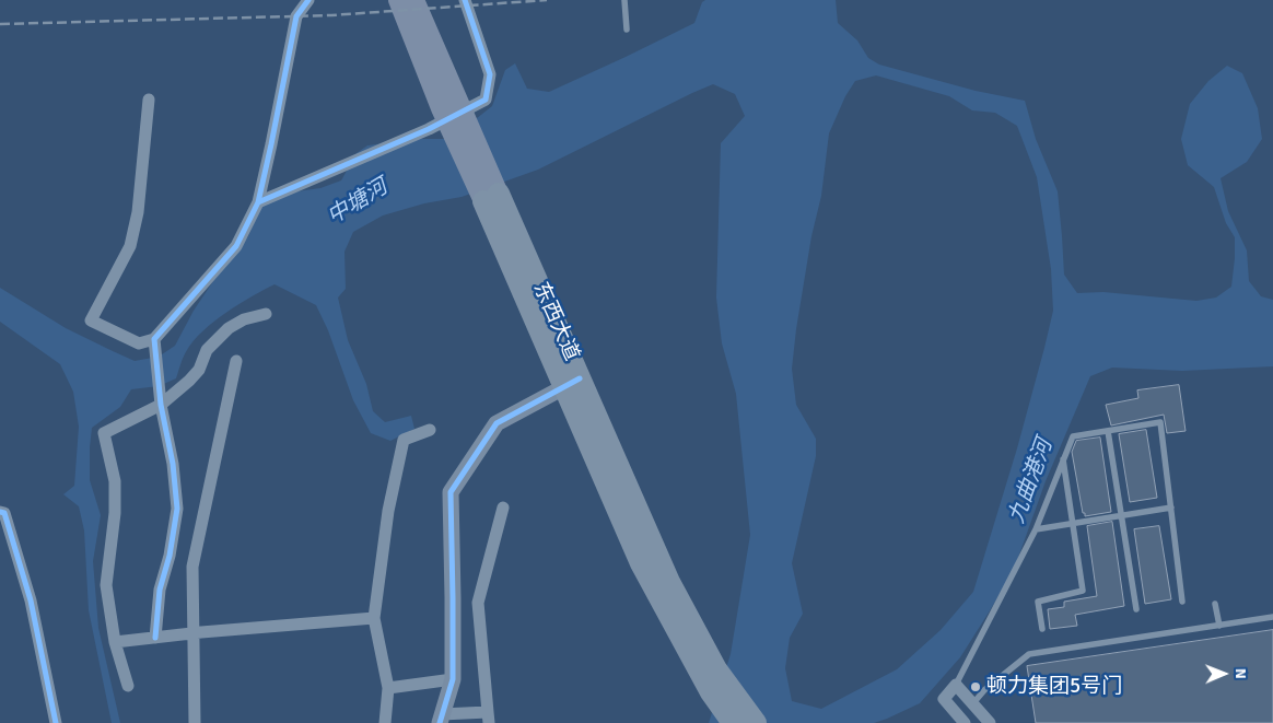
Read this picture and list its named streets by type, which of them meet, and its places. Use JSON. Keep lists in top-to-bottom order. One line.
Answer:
{"streets":{"highway":["东西大道"]},"water":["中塘河","九曲港河"],"places":["顿力集团5号门"],"north":"right"}
